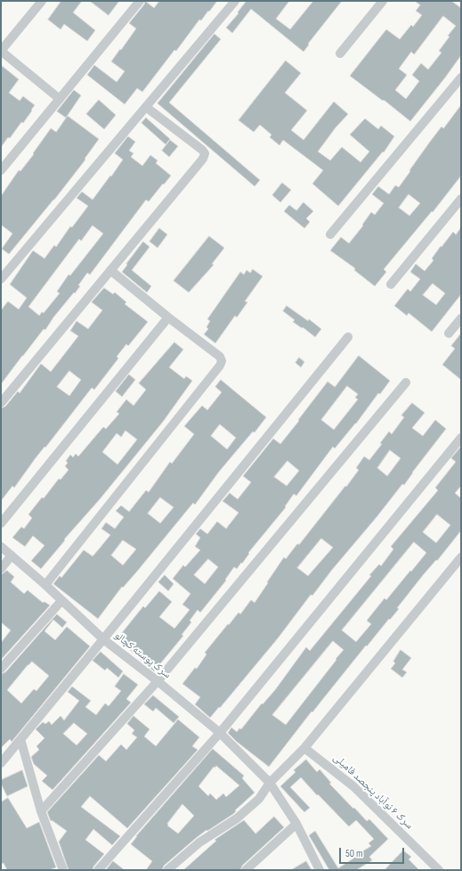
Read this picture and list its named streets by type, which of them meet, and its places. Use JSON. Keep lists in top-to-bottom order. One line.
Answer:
{"streets":{"street":["سرک پوسته کچالو","سرک ۶ نوآباد پنجصد فامیلی"]},"scale_bar":"50 m"}
